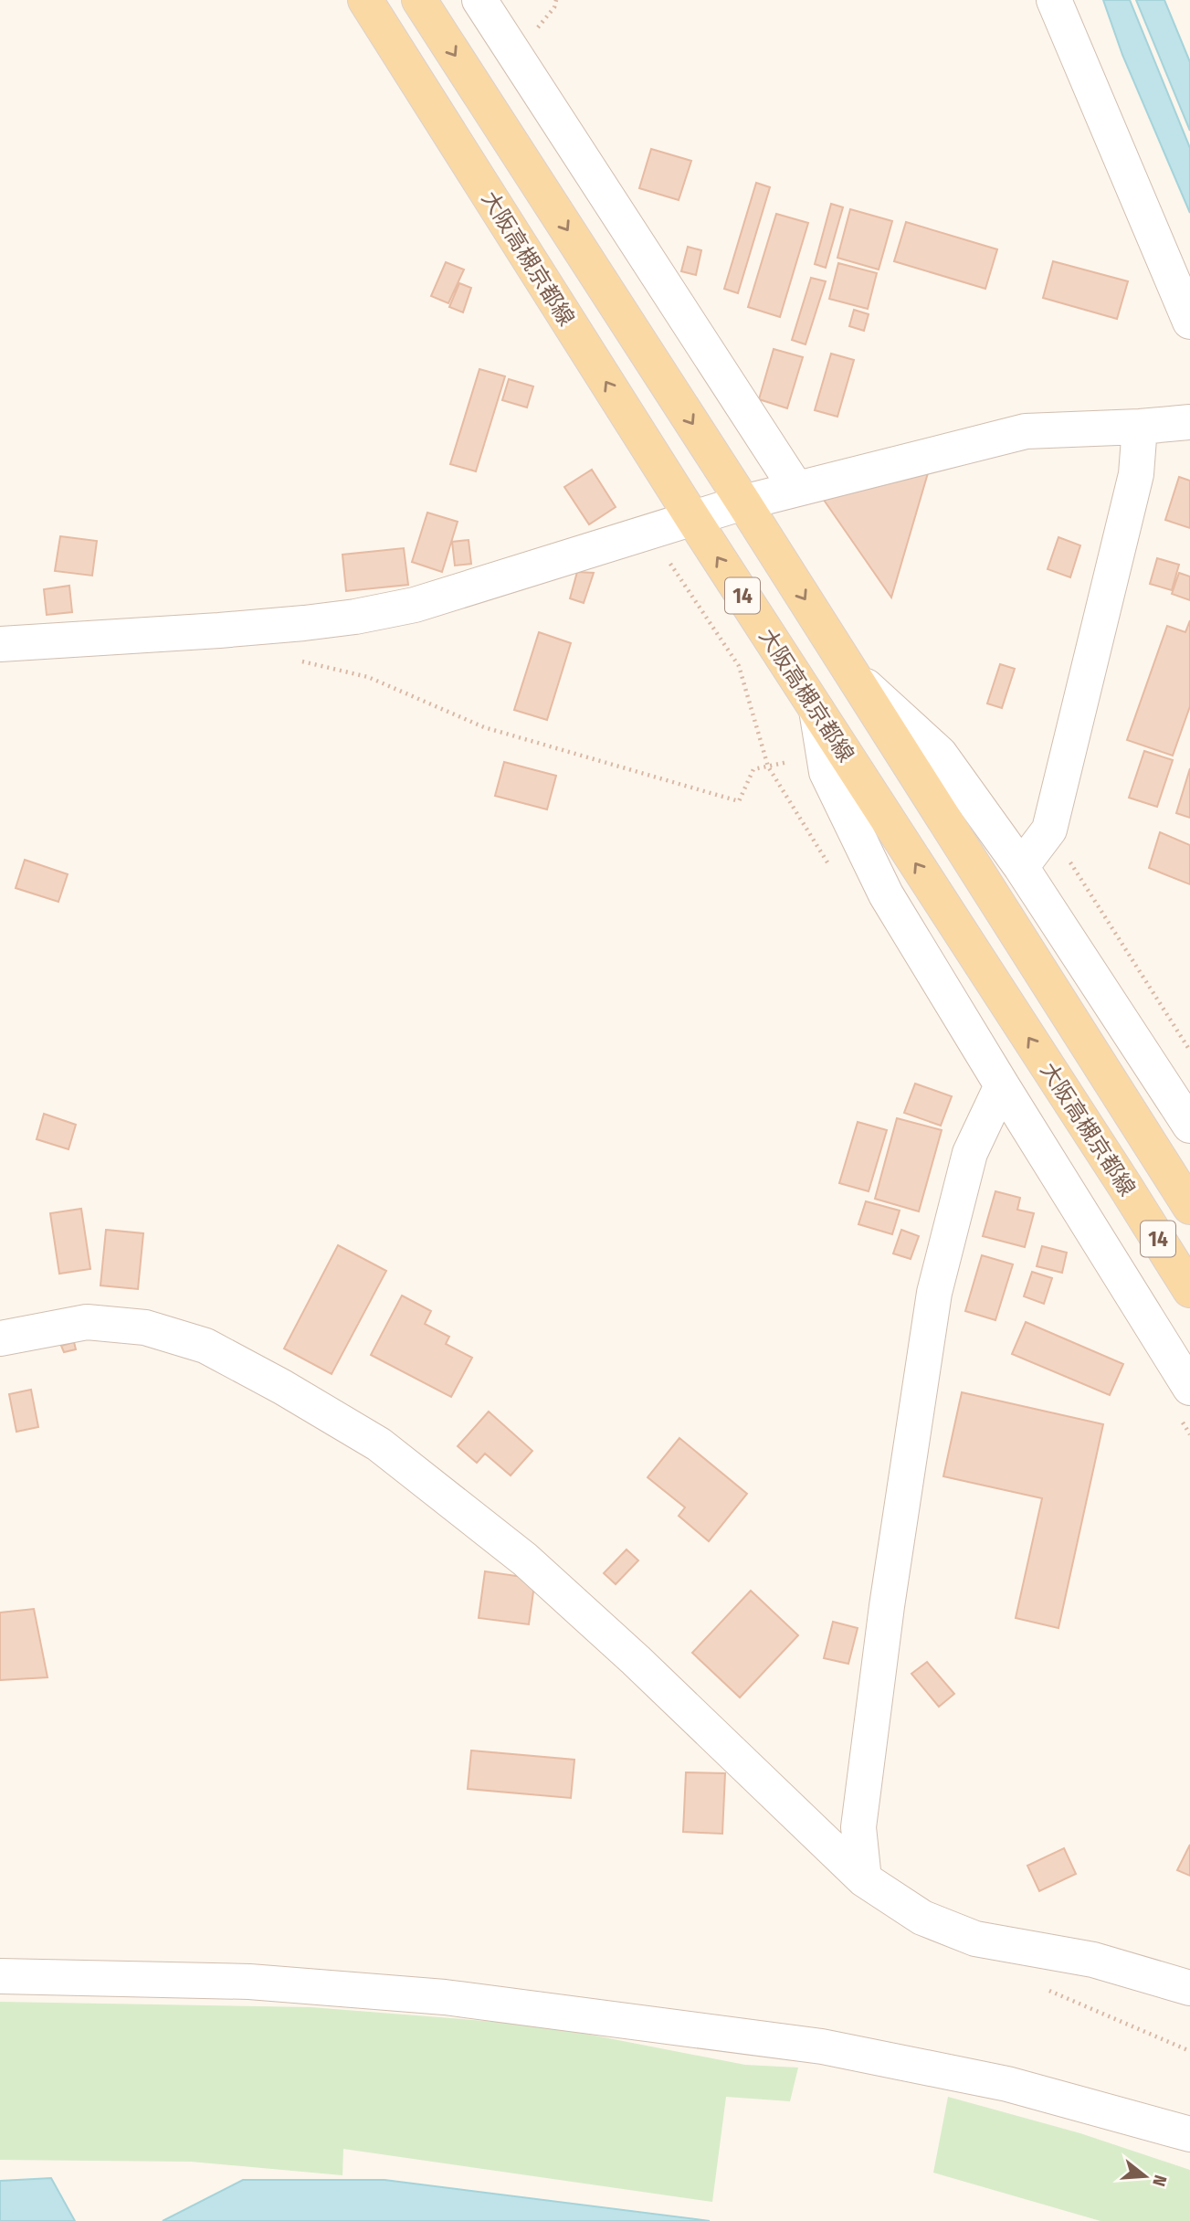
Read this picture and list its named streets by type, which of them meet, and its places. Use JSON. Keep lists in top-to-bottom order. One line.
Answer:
{"streets":{"main road":["大阪高槻京都線","14"]},"north":"right"}
